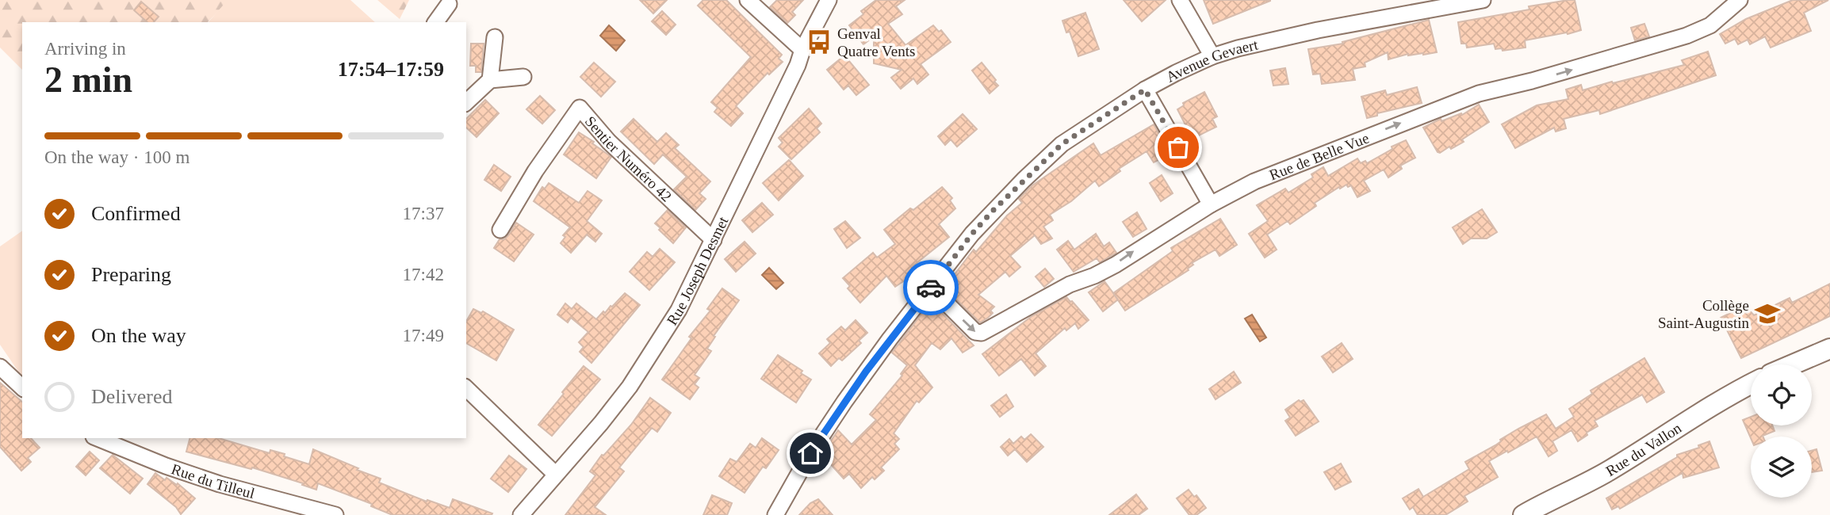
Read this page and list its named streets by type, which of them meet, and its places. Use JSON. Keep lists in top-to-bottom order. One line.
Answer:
{"streets":{"street":["Avenue Gevaert","Rue de Belle Vue","Sentier Numéro 42","Rue Joseph Desmet","Rue du Vallon","Rue du Tilleul"]},"crossings":[["Avenue Gevaert","Rue de Belle Vue"],["Sentier Numéro 42","Rue Joseph Desmet"]],"one_way":["Rue de Belle Vue"],"places":{"bus stop":["Genval Quatre Vents"],"school or university":["Collège Saint-Augustin"]},"page":{"heading":["2 min","Arriving in","17:54–17:59"],"bar":"On the way · 100 m","list":[["Confirmed","17:37"],["Preparing","17:42"],["On the way","17:49"],"Delivered"]}}
